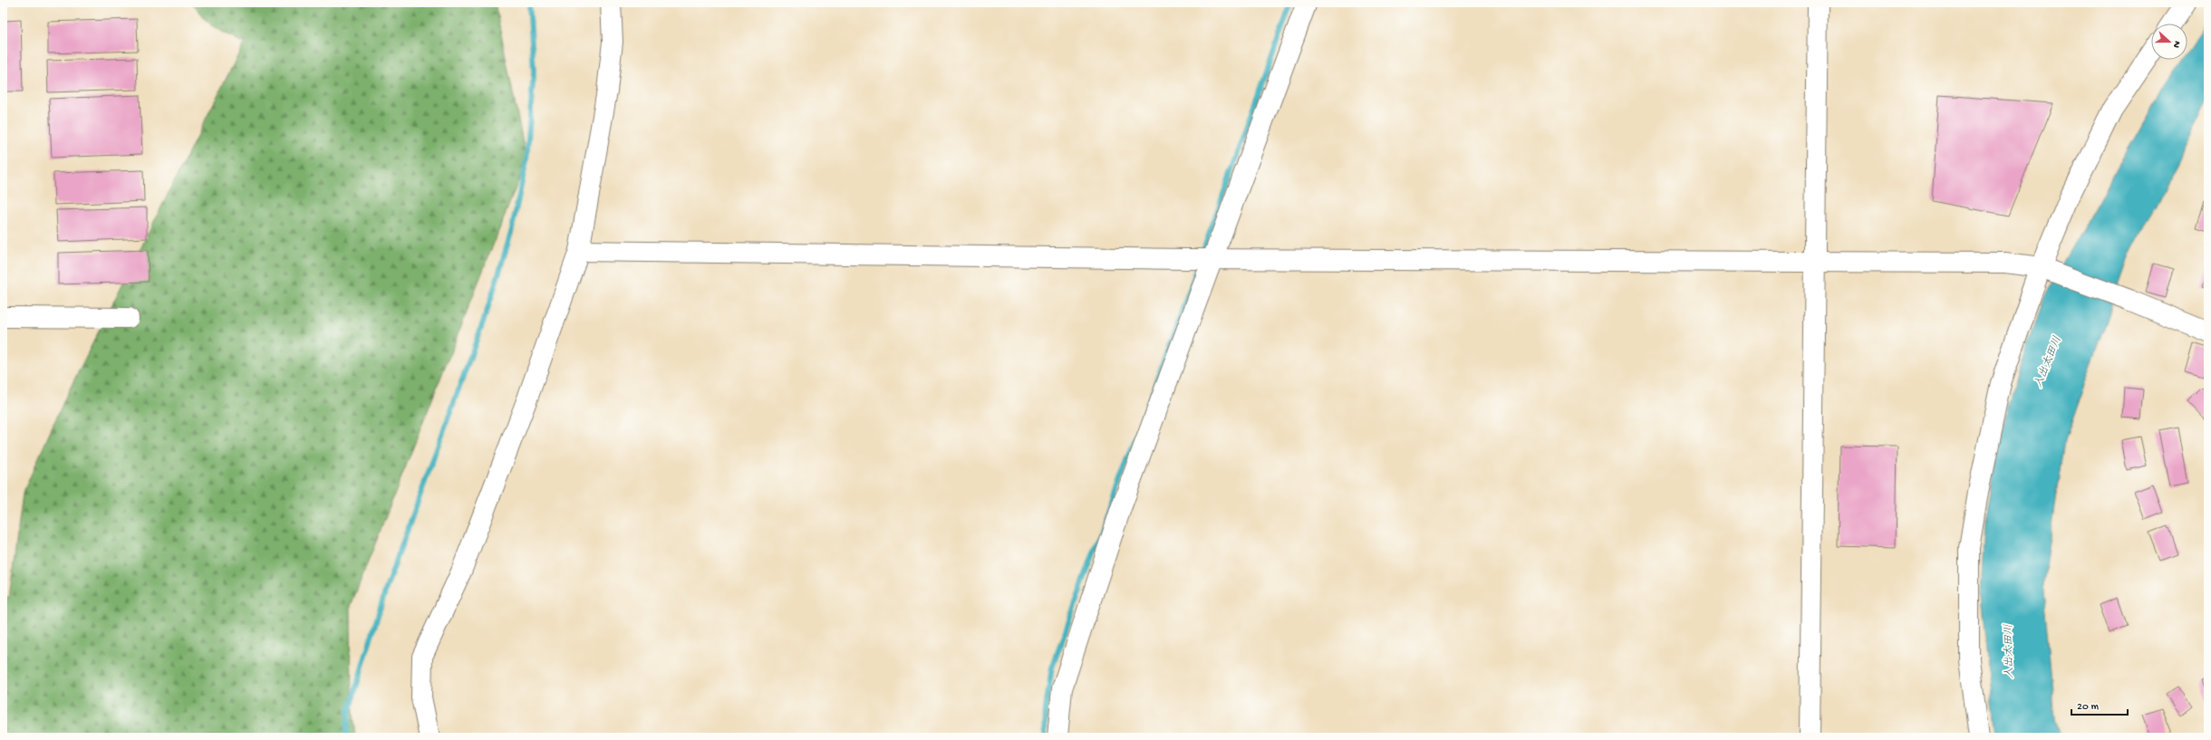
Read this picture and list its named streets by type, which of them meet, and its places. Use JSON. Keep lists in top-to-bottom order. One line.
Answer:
{"water":["入出太田川"],"scale_bar":"20 m","north":"right"}
